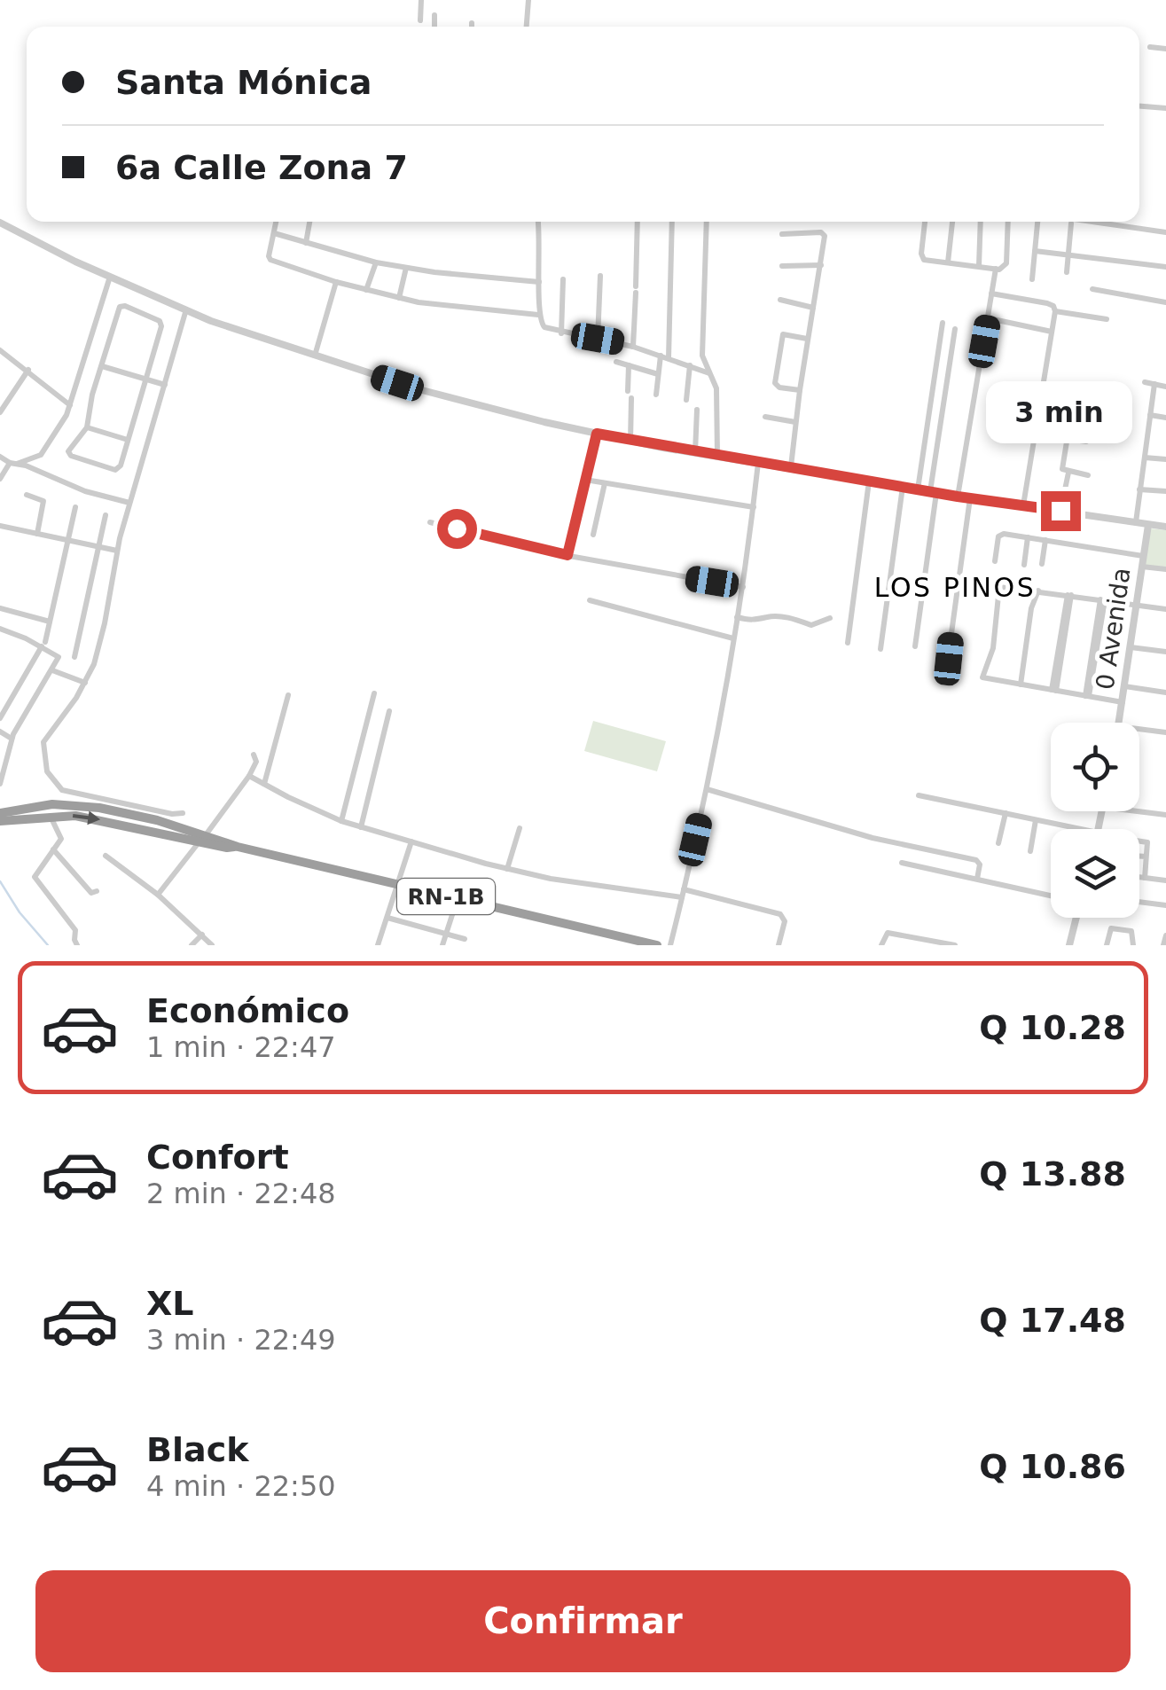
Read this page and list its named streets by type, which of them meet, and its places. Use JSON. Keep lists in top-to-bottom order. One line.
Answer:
{"streets":{"highway":["RN-1B"],"street":["0 Avenida"]},"districts":["LOS PINOS"],"page":{"banner":["Santa Mónica","6a Calle Zona 7"],"bubble":"3 min","list":[{"name":"Económico","note":"1 min · 22:47","value":"Q 10.28"},{"name":"Confort","note":"2 min · 22:48","value":"Q 13.88"},{"name":"XL","note":"3 min · 22:49","value":"Q 17.48"},{"name":"Black","note":"4 min · 22:50","value":"Q 10.86"}],"buttons":"Confirmar"}}
